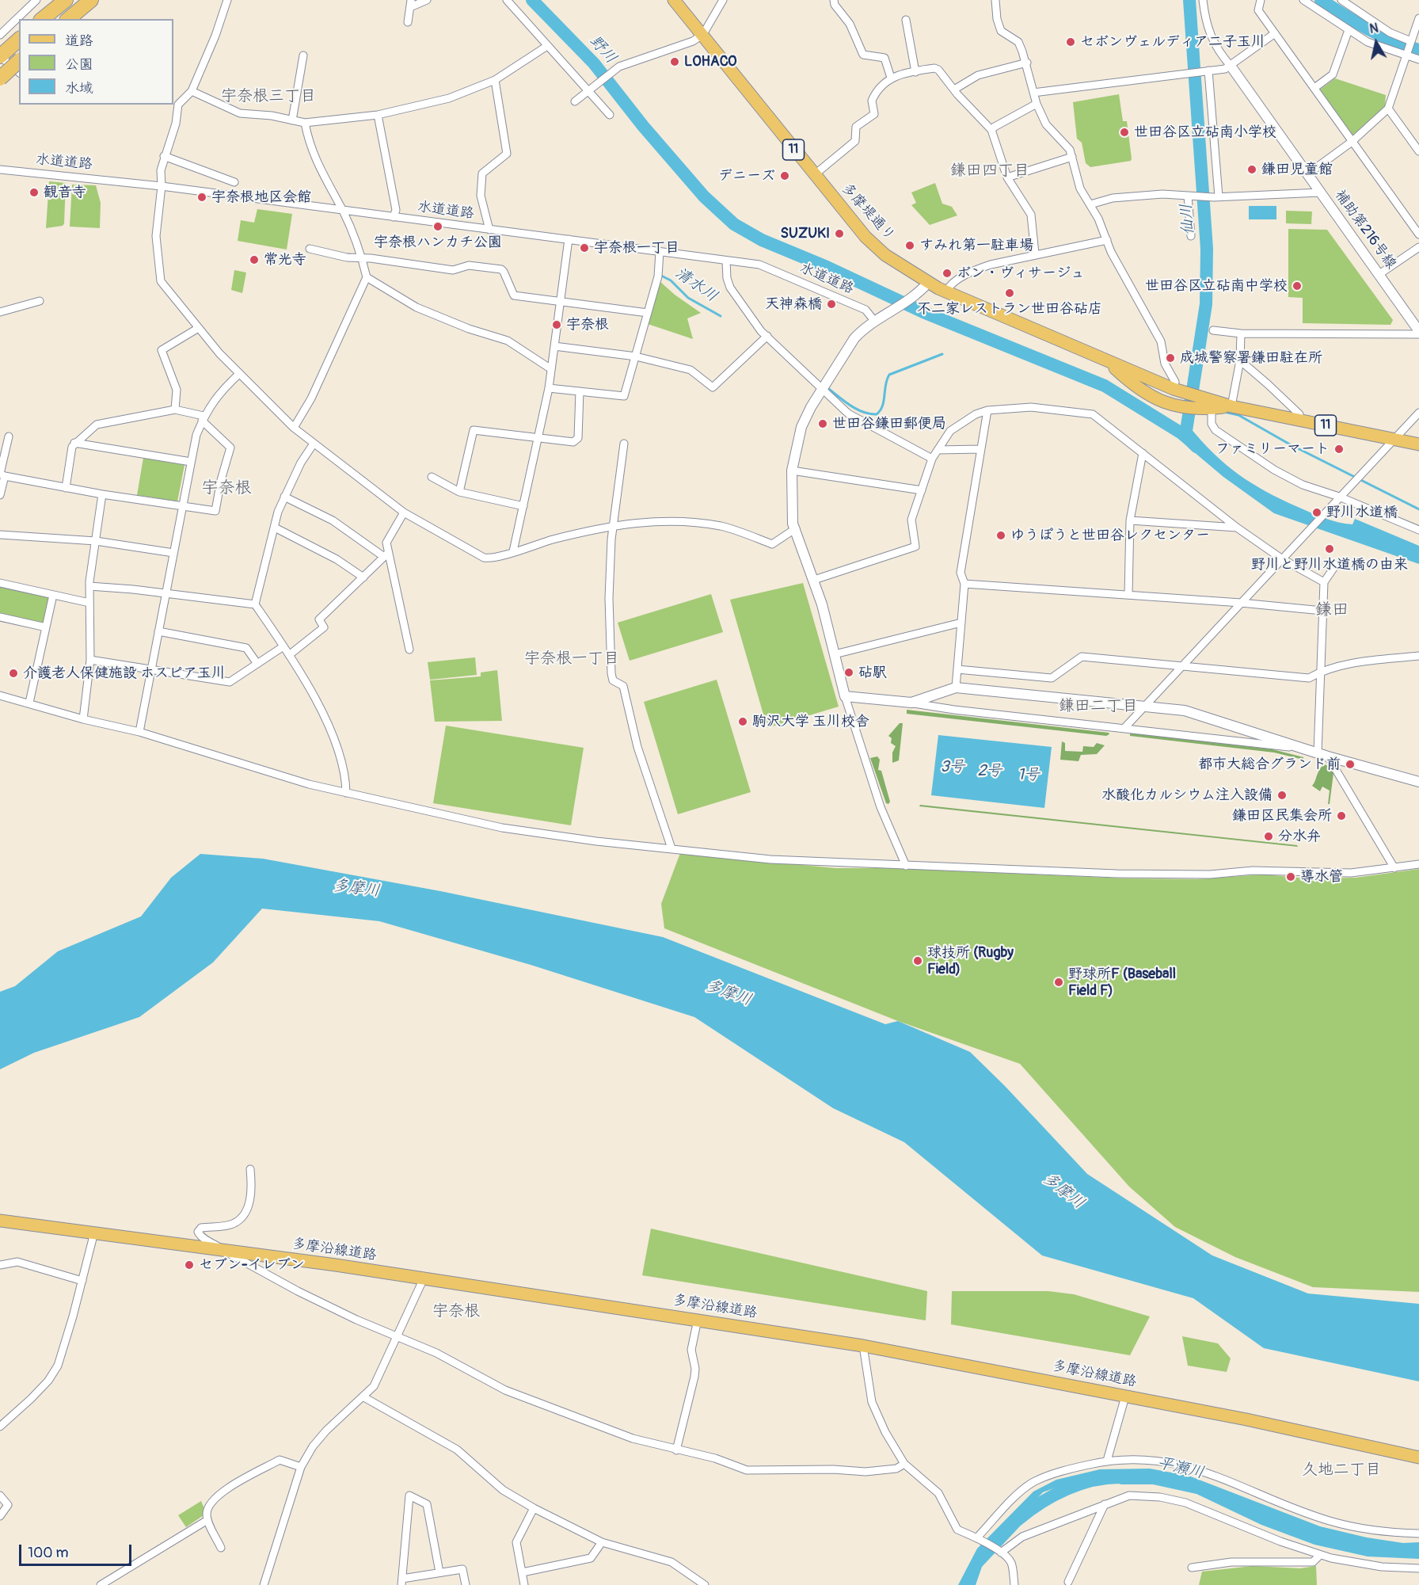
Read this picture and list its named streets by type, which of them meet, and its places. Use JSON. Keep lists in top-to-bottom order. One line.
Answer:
{"streets":{"main road":["11","多摩堤通り","多摩沿線道路"],"street":["水道道路","補助第216号線"]},"districts":["宇奈根三丁目","鎌田四丁目","宇奈根","鎌田","宇奈根一丁目","鎌田二丁目","宇奈根","久地二丁目"],"water":["野川","仙川","清水川","3号","2号","1号","多摩川","平瀬川"],"places":["セボンヴェルディア二子玉川","LOHACO","世田谷区立砧南小学校","鎌田児童館","デニーズ","観音寺","宇奈根地区会館","宇奈根ハンカチ公園","SUZUKI","すみれ第一駐車場","宇奈根一丁目","常光寺","ボン・ヴィサージュ","世田谷区立砧南中学校","不二家レストラン世田谷砧店","天神森橋","宇奈根","成城警察署鎌田駐在所","世田谷鎌田郵便局","ファミリーマート","野川水道橋","ゆうぽうと世田谷レクセンター","野川と野川水道橋の由来","砧駅","介護老人保健施設 ホスピア玉川","駒沢大学 玉川校舎","都市大総合グランド前","水酸化カルシウム注入設備","鎌田区民集会所","分水弁","導水管","球技所 (Rugby Field)","野球所F (Baseball Field F)","セブン-イレブン"],"legend":["道路","公園","水域"],"scale_bar":"100 m","north":"top"}
